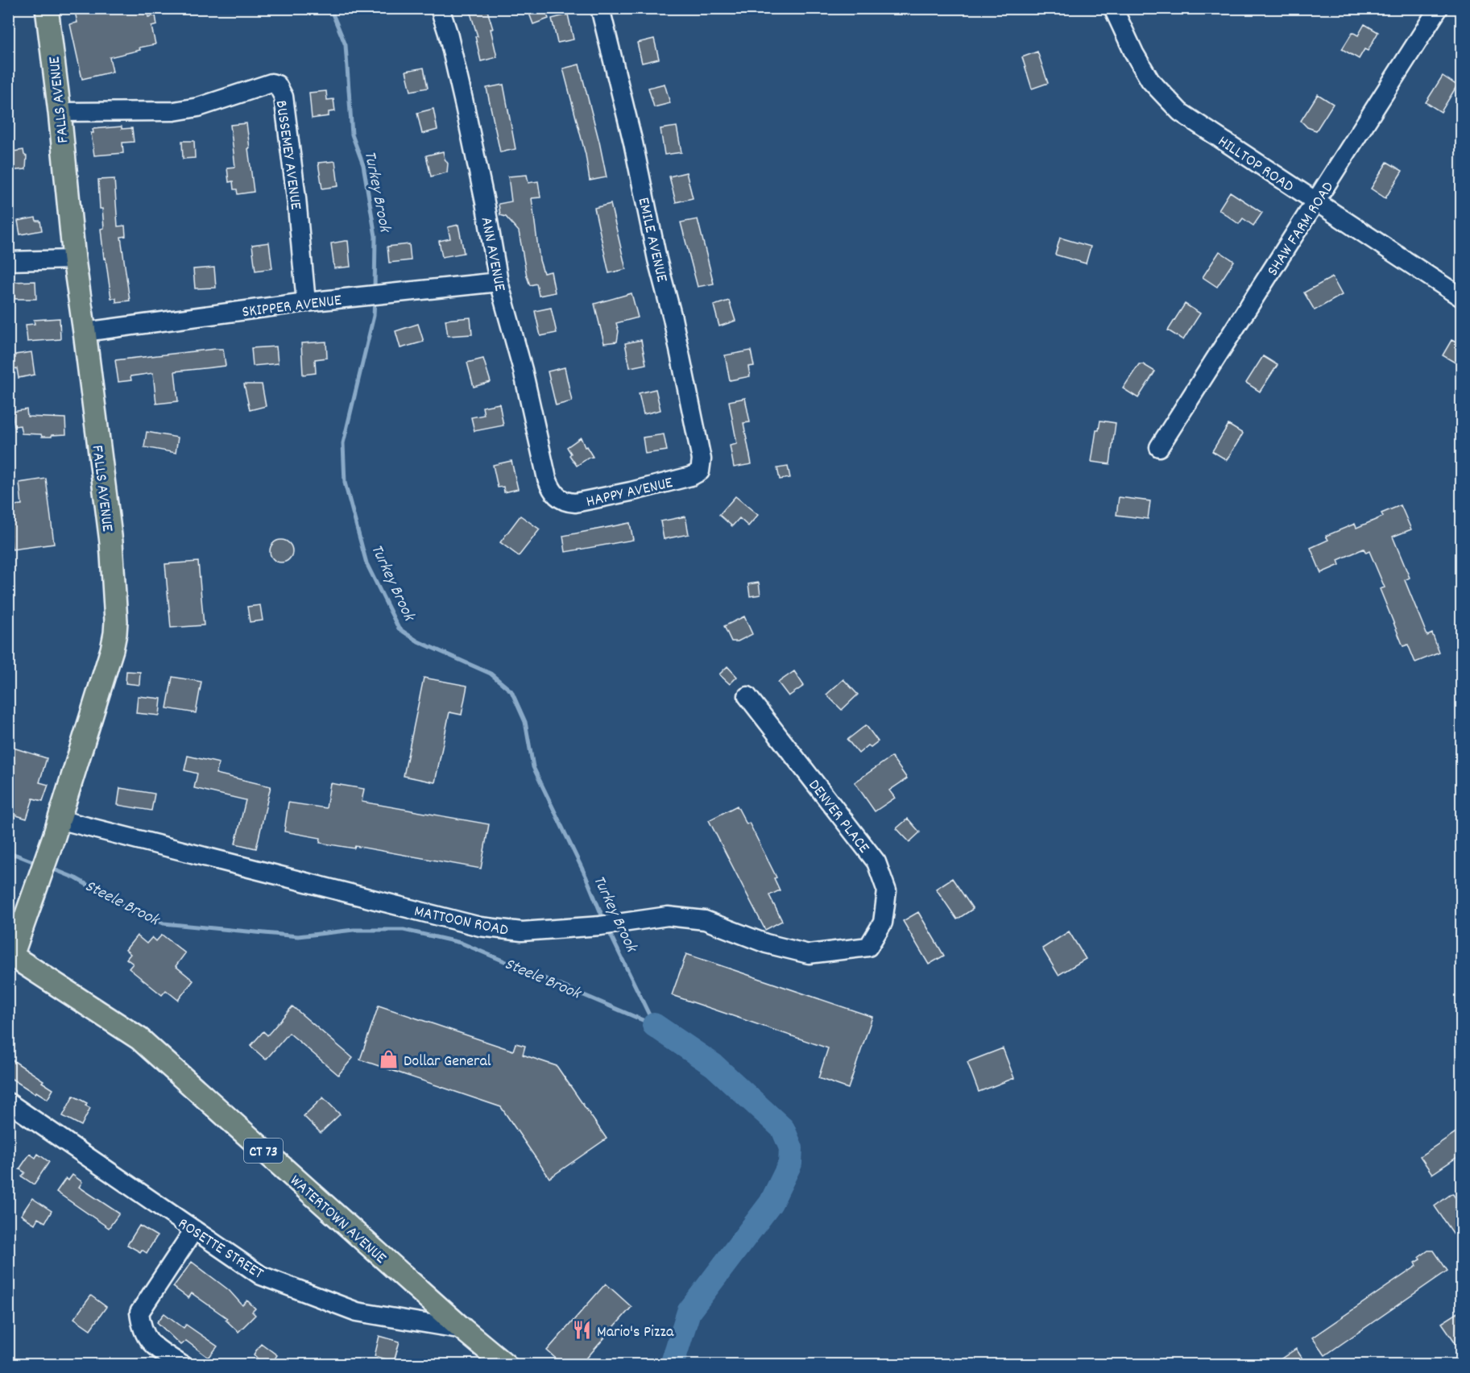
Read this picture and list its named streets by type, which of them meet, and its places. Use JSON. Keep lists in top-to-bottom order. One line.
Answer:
{"streets":{"main road":["FALLS AVENUE","CT 73","WATERTOWN AVENUE"],"street":["BUSSEMEY AVENUE","HILLTOP ROAD","SHAW FARM ROAD","EMILE AVENUE","ANN AVENUE","SKIPPER AVENUE","HAPPY AVENUE","DENVER PLACE","MATTOON ROAD","ROSETTE STREET"]},"crossings":[["FALLS AVENUE","BUSSEMEY AVENUE"],["FALLS AVENUE","SKIPPER AVENUE"],["FALLS AVENUE","MATTOON ROAD"],["FALLS AVENUE","WATERTOWN AVENUE"],["BUSSEMEY AVENUE","SKIPPER AVENUE"],["HILLTOP ROAD","SHAW FARM ROAD"],["EMILE AVENUE","HAPPY AVENUE"],["ANN AVENUE","SKIPPER AVENUE"],["ANN AVENUE","HAPPY AVENUE"],["DENVER PLACE","MATTOON ROAD"],["WATERTOWN AVENUE","ROSETTE STREET"]],"water":["Turkey Brook","Steele Brook"],"places":{"shop":["Dollar General"],"restaurant":["Mario's Pizza"]}}
